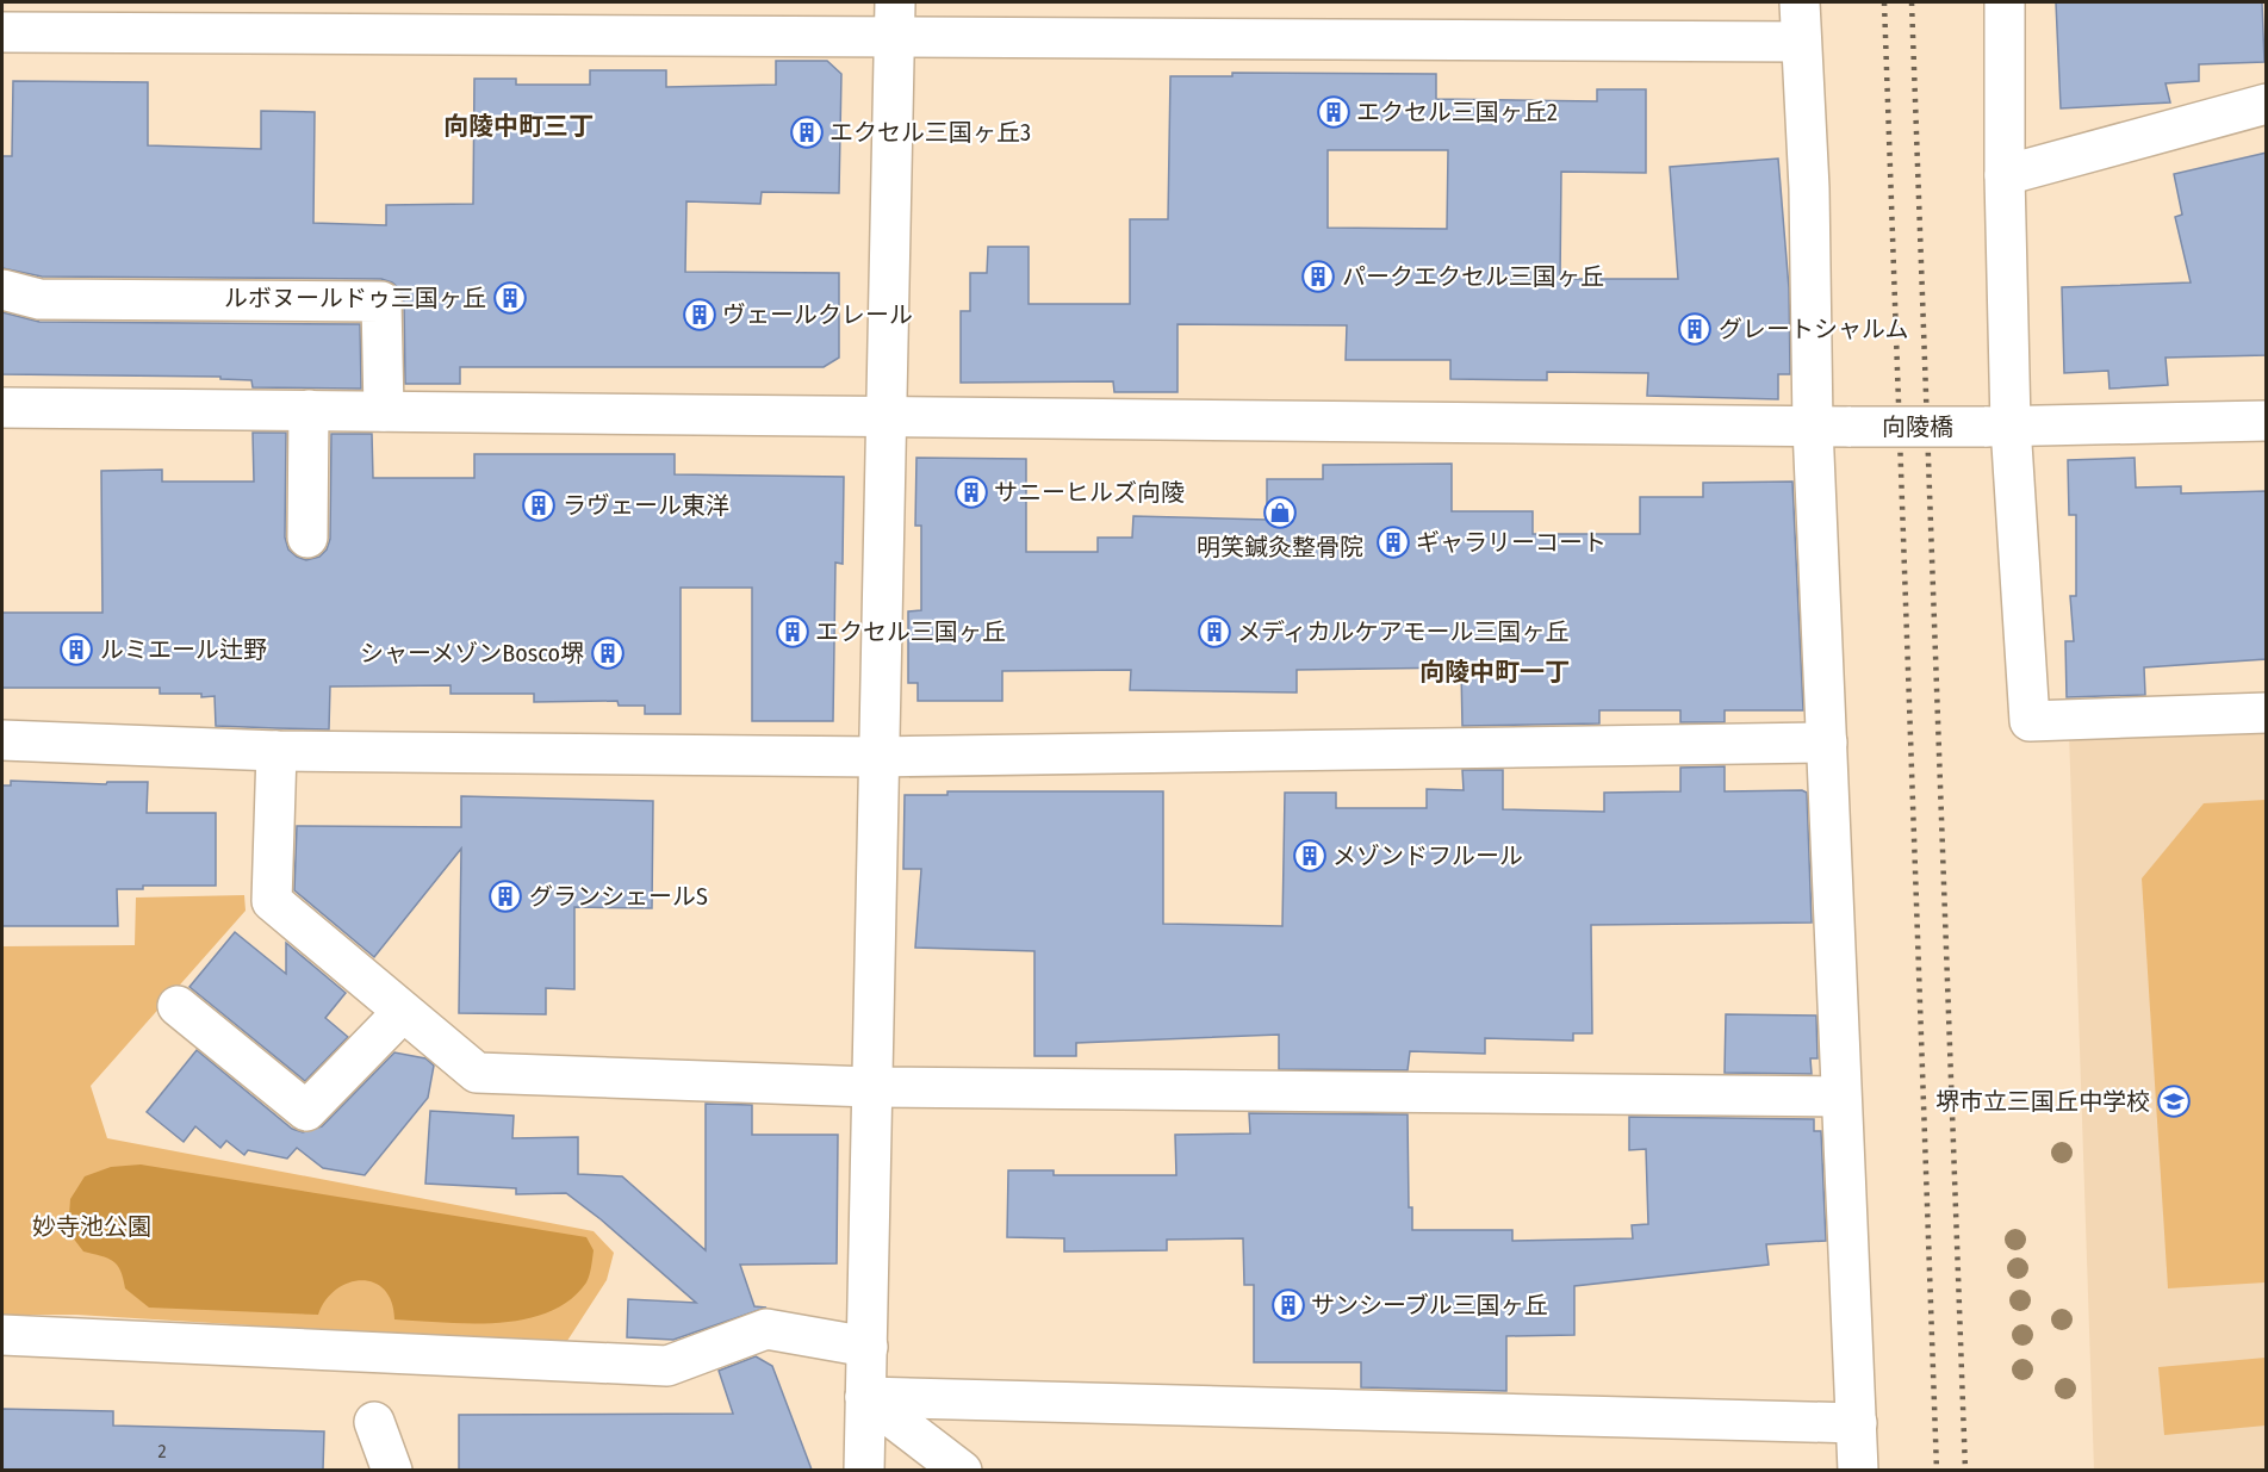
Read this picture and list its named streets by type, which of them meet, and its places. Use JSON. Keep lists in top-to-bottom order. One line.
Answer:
{"streets":{"street":["向陵橋"]},"districts":["向陵中町三丁","向陵中町一丁"],"parks":["妙寺池公園"],"places":{"building":["エクセル三国ヶ丘2","エクセル三国ヶ丘3","パークエクセル三国ヶ丘","ルボヌールドゥ三国ヶ丘","ヴェールクレール","グレートシャルム","サニーヒルズ向陵","ラヴェール東洋","ギャラリーコート","エクセル三国ヶ丘","メディカルケアモール三国ヶ丘","ルミエール辻野","シャーメゾンBosco堺","メゾンドフルール","グランシェールS","サンシーブル三国ヶ丘"],"shop":["明笑鍼灸整骨院"],"school or university":["堺市立三国丘中学校"]},"house_numbers":["2"]}
